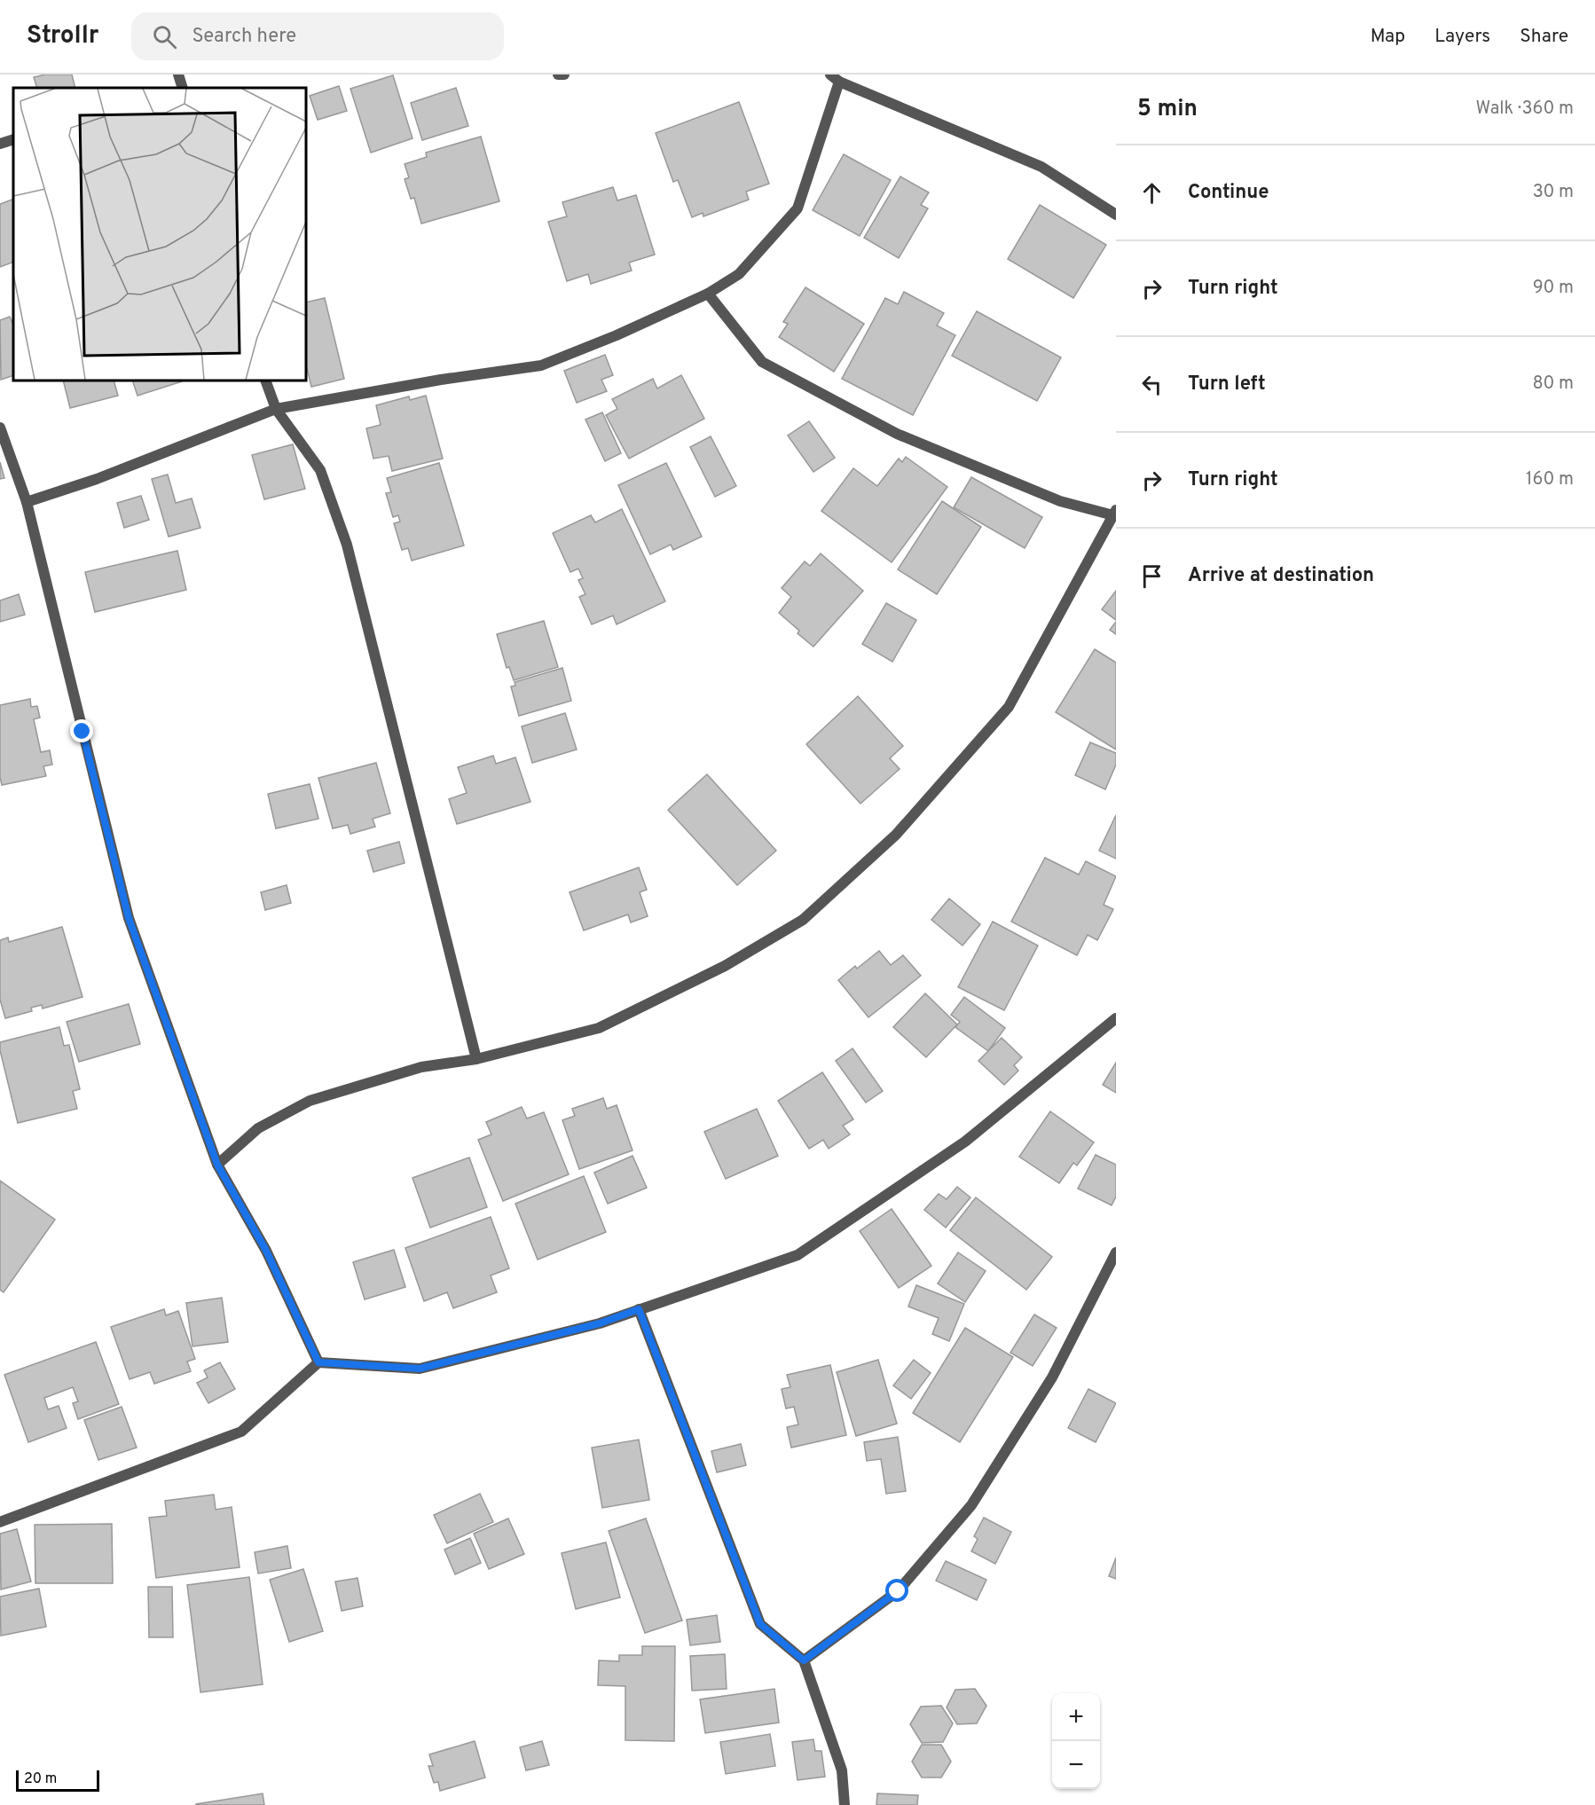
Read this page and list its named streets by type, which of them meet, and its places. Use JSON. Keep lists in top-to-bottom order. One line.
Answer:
{"scale_bar":"20 m","page":{"header":"Strollr","search":"Search here","nav":["Map","Layers","Share"],"heading":["5 min","Walk · 360 m"],"list":[["Continue","30 m"],["Turn right","90 m"],["Turn left","80 m"],["Turn right","160 m"],"Arrive at destination"],"map_buttons":["+","−"],"scale":"20 m"}}
